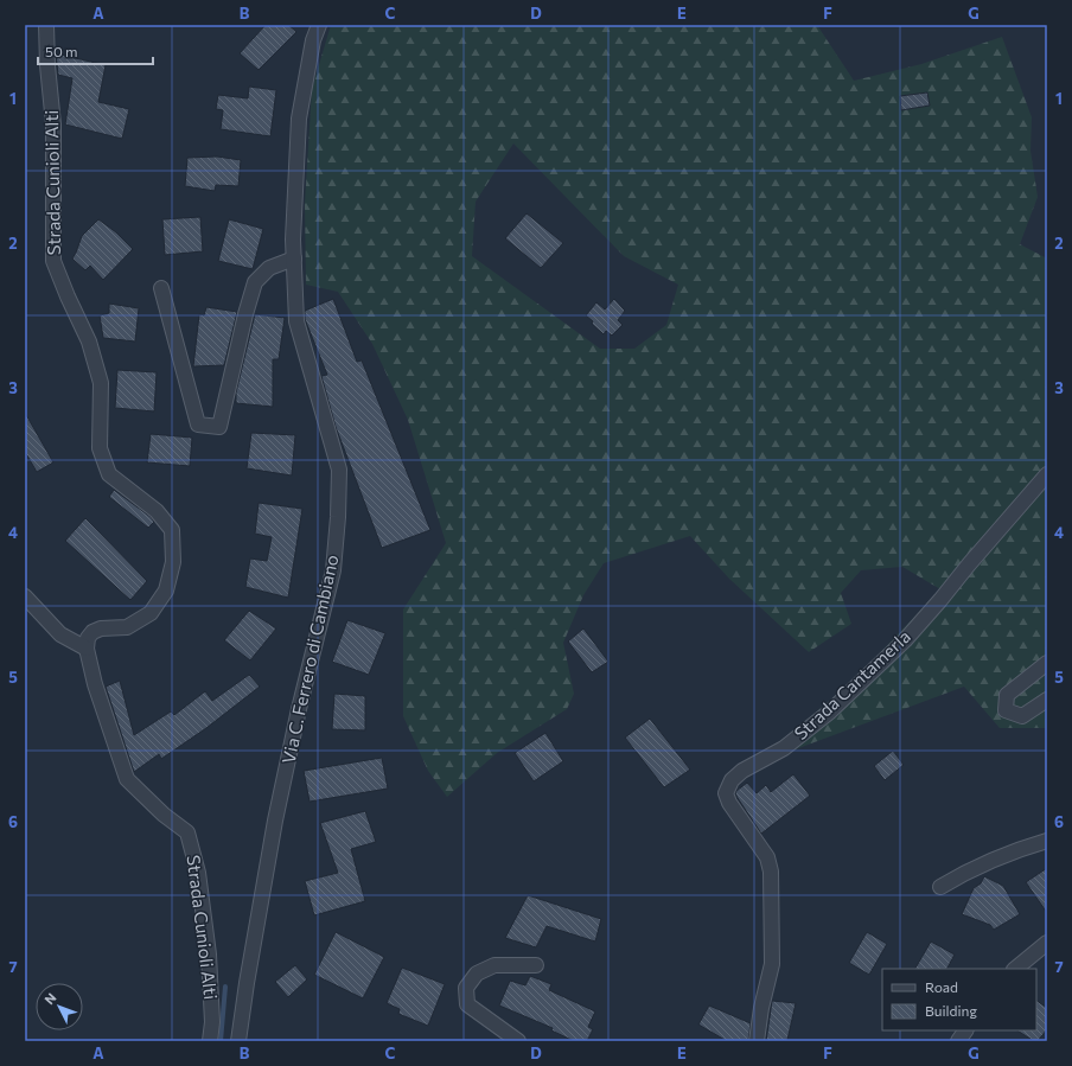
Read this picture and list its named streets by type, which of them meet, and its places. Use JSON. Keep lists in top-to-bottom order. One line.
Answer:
{"streets":{"street":["Strada Cunioli Alti","Via C. Ferrero di Cambiano","Strada Cantamerla"]},"legend":["Road","Building"],"scale_bar":"50 m","north":"top left","grid":{"columns":["A","B","C","D","E","F","G"],"rows":["1","2","3","4","5","6","7"]}}
